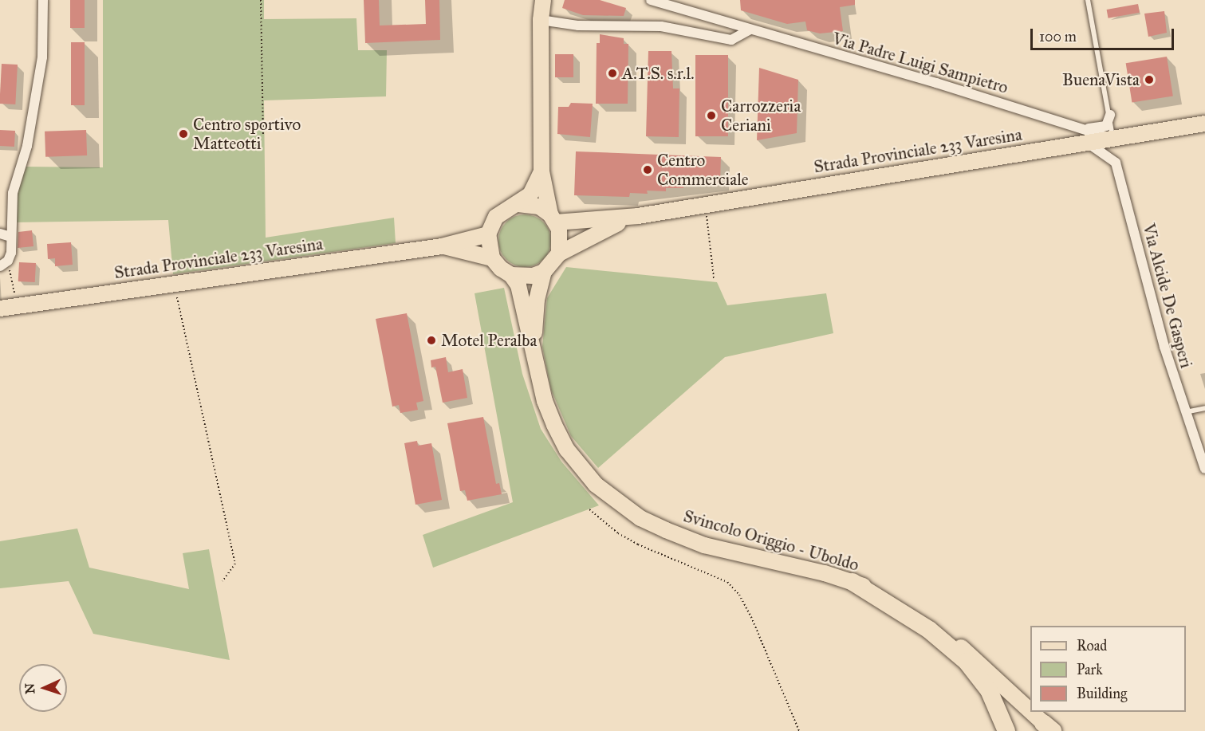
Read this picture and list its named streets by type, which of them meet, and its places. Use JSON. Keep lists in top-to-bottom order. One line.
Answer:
{"streets":{"main road":["Strada Provinciale 233 Varesina","Svincolo Origgio - Uboldo"],"street":["Via Padre Luigi Sampietro","Via Alcide De Gasperi"]},"crossings":[["Via Padre Luigi Sampietro","Strada Provinciale 233 Varesina"],["Via Padre Luigi Sampietro","Via Alcide De Gasperi"],["Strada Provinciale 233 Varesina","Via Alcide De Gasperi"],["Strada Provinciale 233 Varesina","Svincolo Origgio - Uboldo"]],"places":["A.T.S. s.r.l.","BuenaVista","Carrozzeria Ceriani","Centro sportivo Matteotti","Centro Commerciale","Motel Peralba"],"legend":["Road","Park","Building"],"scale_bar":"100 m","north":"left"}
